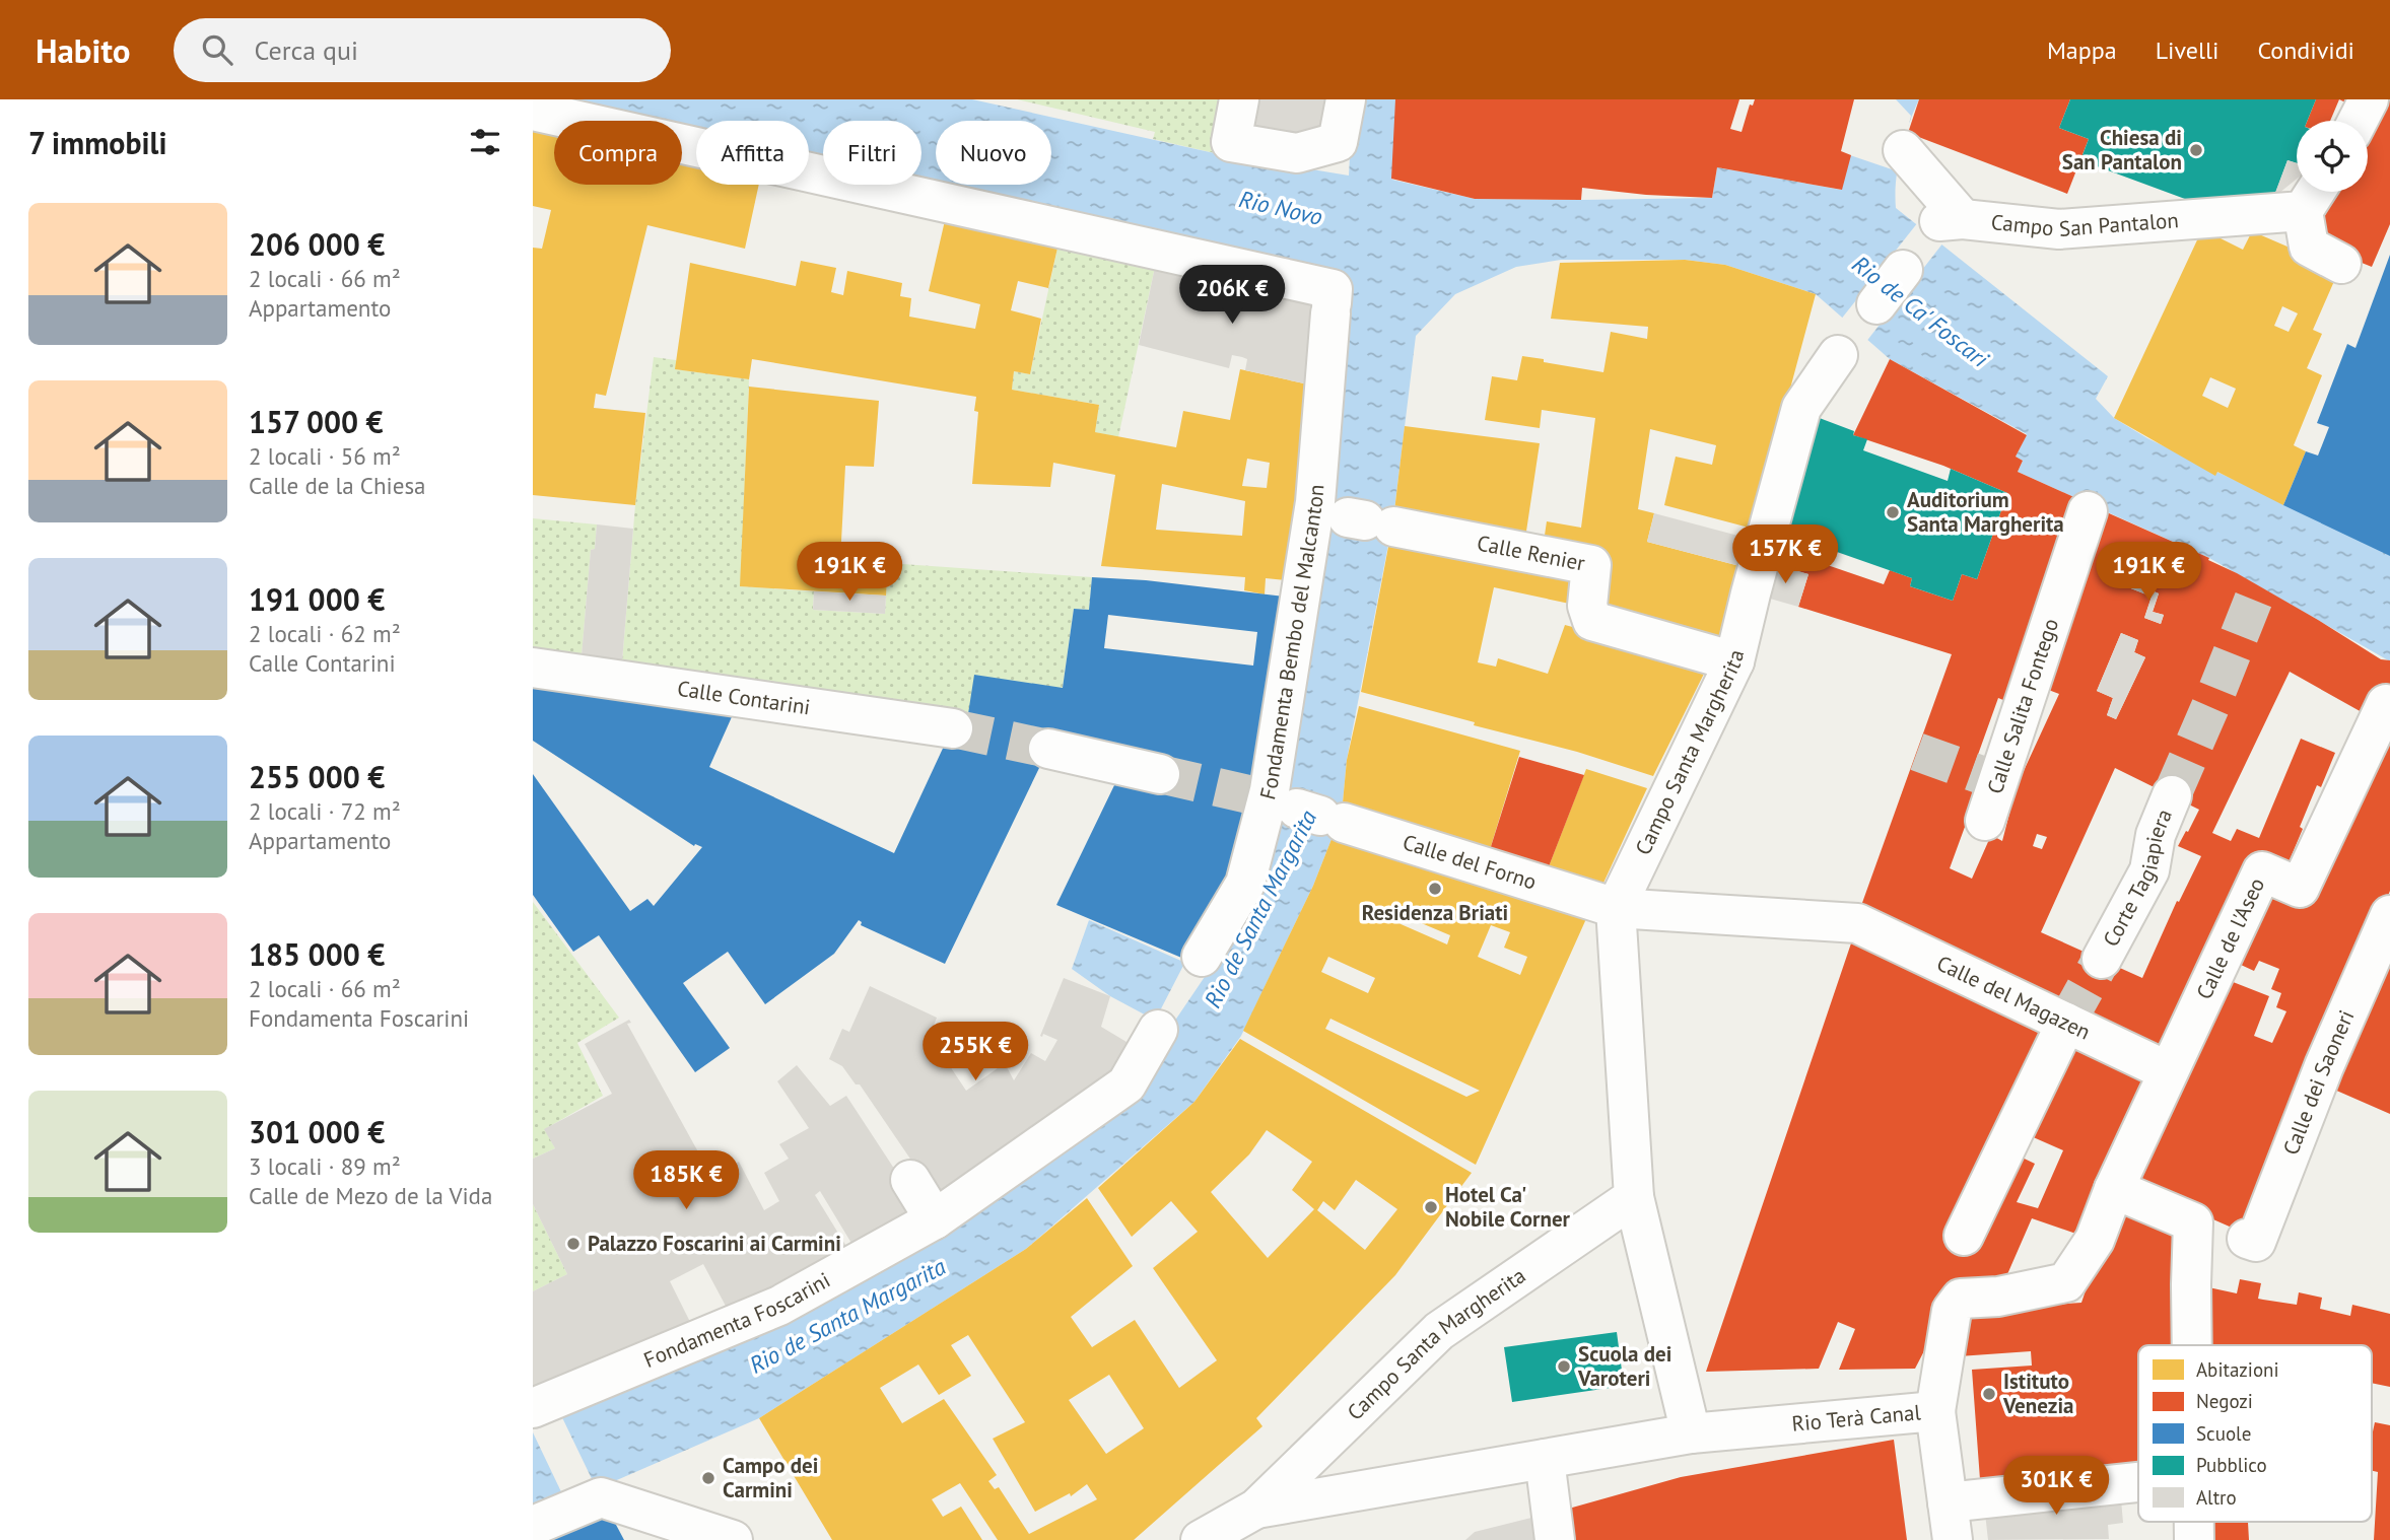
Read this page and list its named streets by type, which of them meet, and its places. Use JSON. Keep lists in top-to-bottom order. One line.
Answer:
{"streets":{"street":["Campo San Pantalon","Calle Renier","Fondamenta Bembo del Malcanton","Calle Contarini","Calle Salita Fontego","Campo Santa Margherita","Calle del Forno","Corte Tagiapiera","Calle de l'Aseo","Calle del Magazen","Calle dei Saoneri","Fondamenta Foscarini","Rio Terà Canal"]},"crossings":[["Calle Renier","Campo Santa Margherita"],["Fondamenta Bembo del Malcanton","Calle del Forno"],["Campo Santa Margherita","Calle del Forno"],["Campo Santa Margherita","Calle del Magazen"],["Campo Santa Margherita","Rio Terà Canal"],["Calle del Forno","Calle del Magazen"],["Calle de l'Aseo","Calle del Magazen"],["Calle de l'Aseo","Rio Terà Canal"]],"water":["Rio Novo","Rio de Ca' Foscari","Rio de Santa Margarita"],"places":["Chiesa di San Pantalon","Auditorium Santa Margherita","Residenza Briati","Hotel Ca' Nobile Corner","Palazzo Foscarini ai Carmini","Scuola dei Varoteri","Istituto Venezia","Campo dei Carmini"],"legend":["Abitazioni","Negozi","Scuole","Pubblico","Altro"],"page":{"header":"Habito","search":"Cerca qui","nav":["Mappa","Livelli","Condividi"],"heading":"7 immobili","chip":["Compra","Affitta","Filtri","Nuovo"],"list":[{"name":"206 000 €","note":"2 locali · 66 m² · Appartamento"},{"name":"157 000 €","note":"2 locali · 56 m² · Calle de la Chiesa"},{"name":"191 000 €","note":"2 locali · 62 m² · Calle Contarini"},{"name":"255 000 €","note":"2 locali · 72 m² · Appartamento"},{"name":"185 000 €","note":"2 locali · 66 m² · Fondamenta Foscarini"},{"name":"301 000 €","note":"3 locali · 89 m² · Calle de Mezo de la Vida"}],"price":["206K €","157K €","191K €","191K €","255K €","185K €","301K €"]}}
